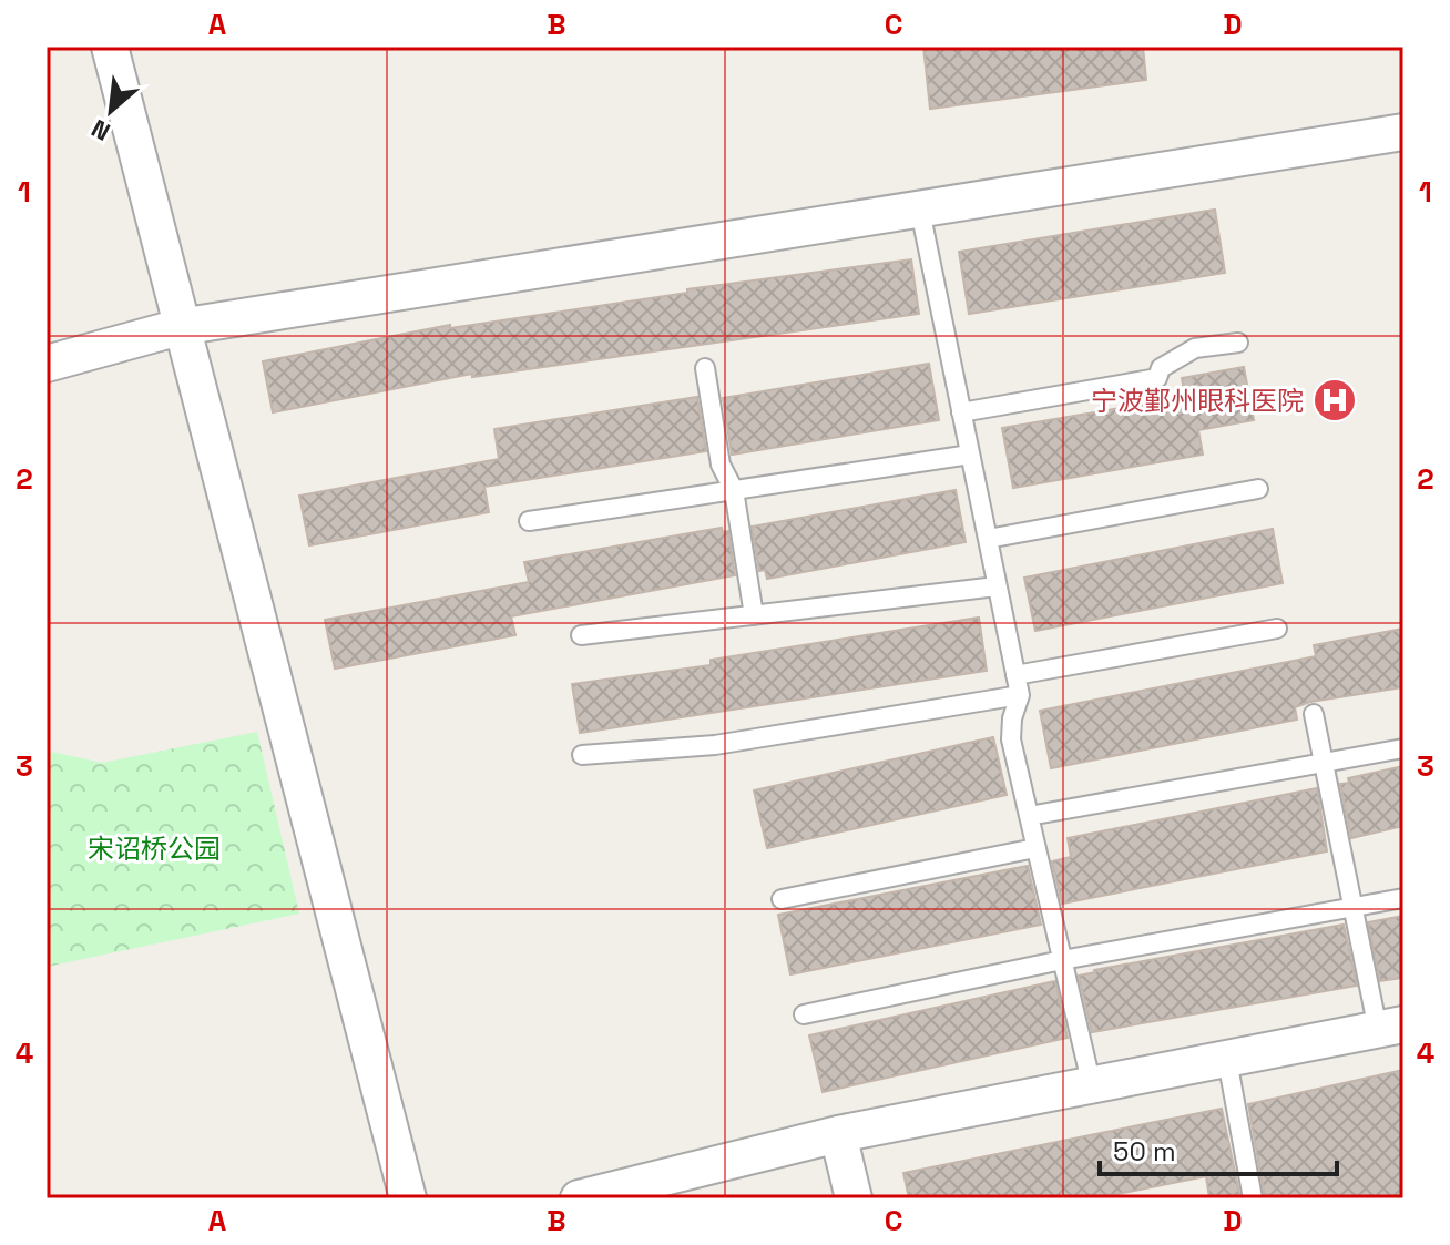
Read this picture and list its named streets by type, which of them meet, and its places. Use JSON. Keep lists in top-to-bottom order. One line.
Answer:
{"parks":["宋诏桥公园"],"places":{"hospital":["宁波鄞州眼科医院"]},"scale_bar":"50 m","north":"bottom left","grid":{"columns":["A","B","C","D"],"rows":["1","2","3","4"]}}
